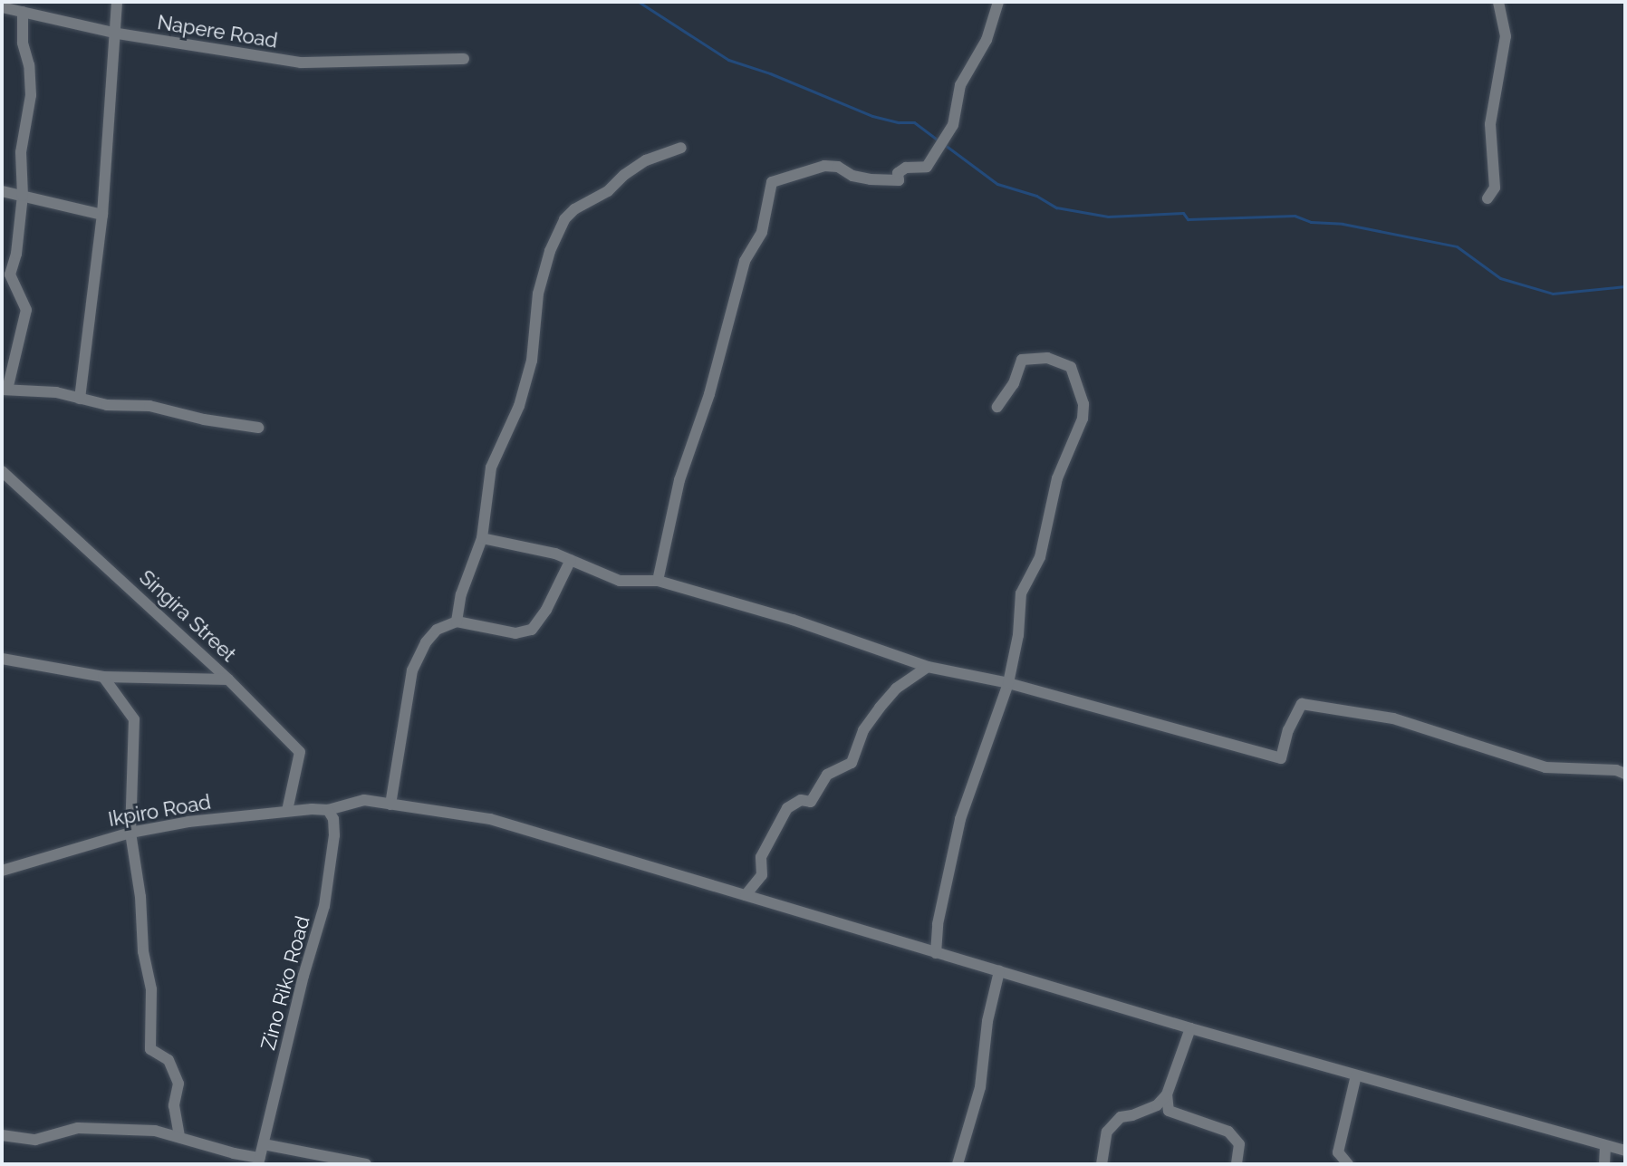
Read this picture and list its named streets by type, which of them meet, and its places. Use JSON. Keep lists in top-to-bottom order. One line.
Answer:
{"streets":{"street":["Napere Road","Singira Street","Ikpiro Road","Zino Riko Road"]},"crossings":[["Singira Street","Ikpiro Road"],["Ikpiro Road","Zino Riko Road"]]}
